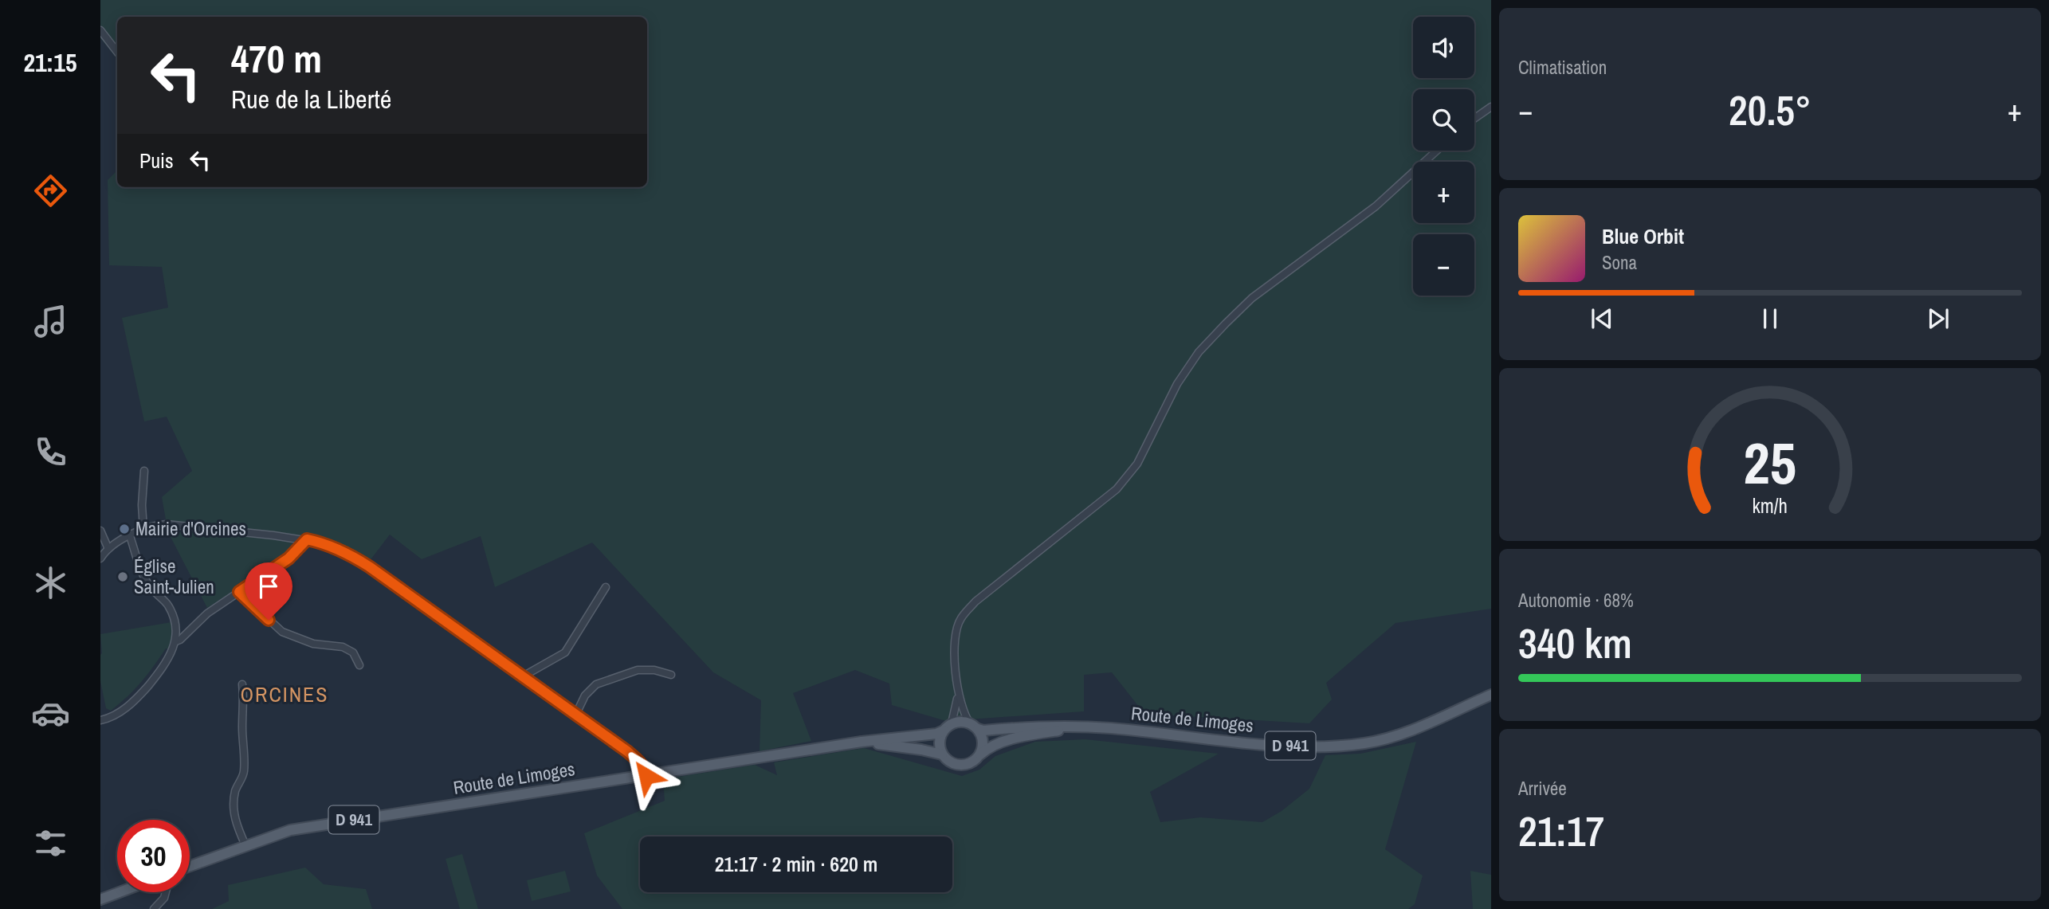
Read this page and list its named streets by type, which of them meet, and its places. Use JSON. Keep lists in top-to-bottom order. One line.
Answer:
{"streets":{"main road":["Route de Limoges","D 941"]},"districts":["ORCINES"],"places":["Mairie d'Orcines","Église Saint-Julien"],"page":{"tabs":"21:15","tile":["Climatisation",["Autonomie · 68%","340 km"],["Arrivée","21:17"]],"map_buttons":["+","−"],"turn":["470 m","Rue de la Liberté"],"heat":["−","20.5°","+"],"then":"Puis","song":["Blue Orbit","Sona"],"limit":"30","trip":"21:17 · 2 min · 620 m","gauge":["25","km/h"]}}
